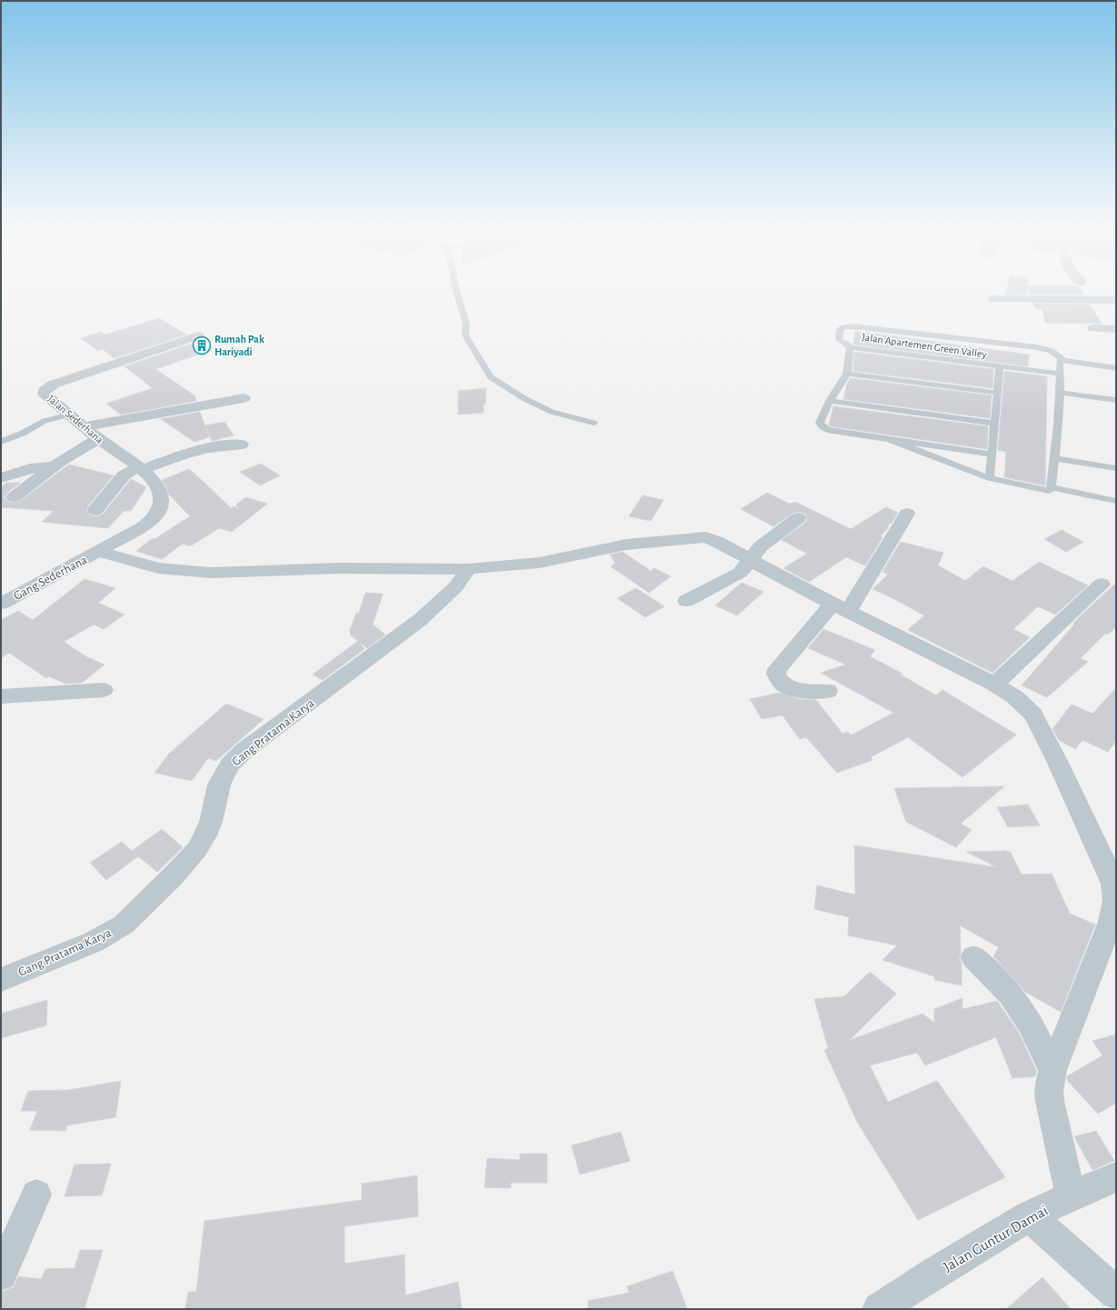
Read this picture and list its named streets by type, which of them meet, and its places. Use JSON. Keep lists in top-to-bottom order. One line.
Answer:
{"streets":{"street":["Jalan Sederhana","Gang Sederhana","Gang Pratama Karya","Jalan Guntur Damai"],"lane":["Jalan Apartemen Green Valley"]},"crossings":[["Jalan Sederhana","Gang Sederhana"]],"places":{"building":["Rumah Pak Hariyadi"]}}
